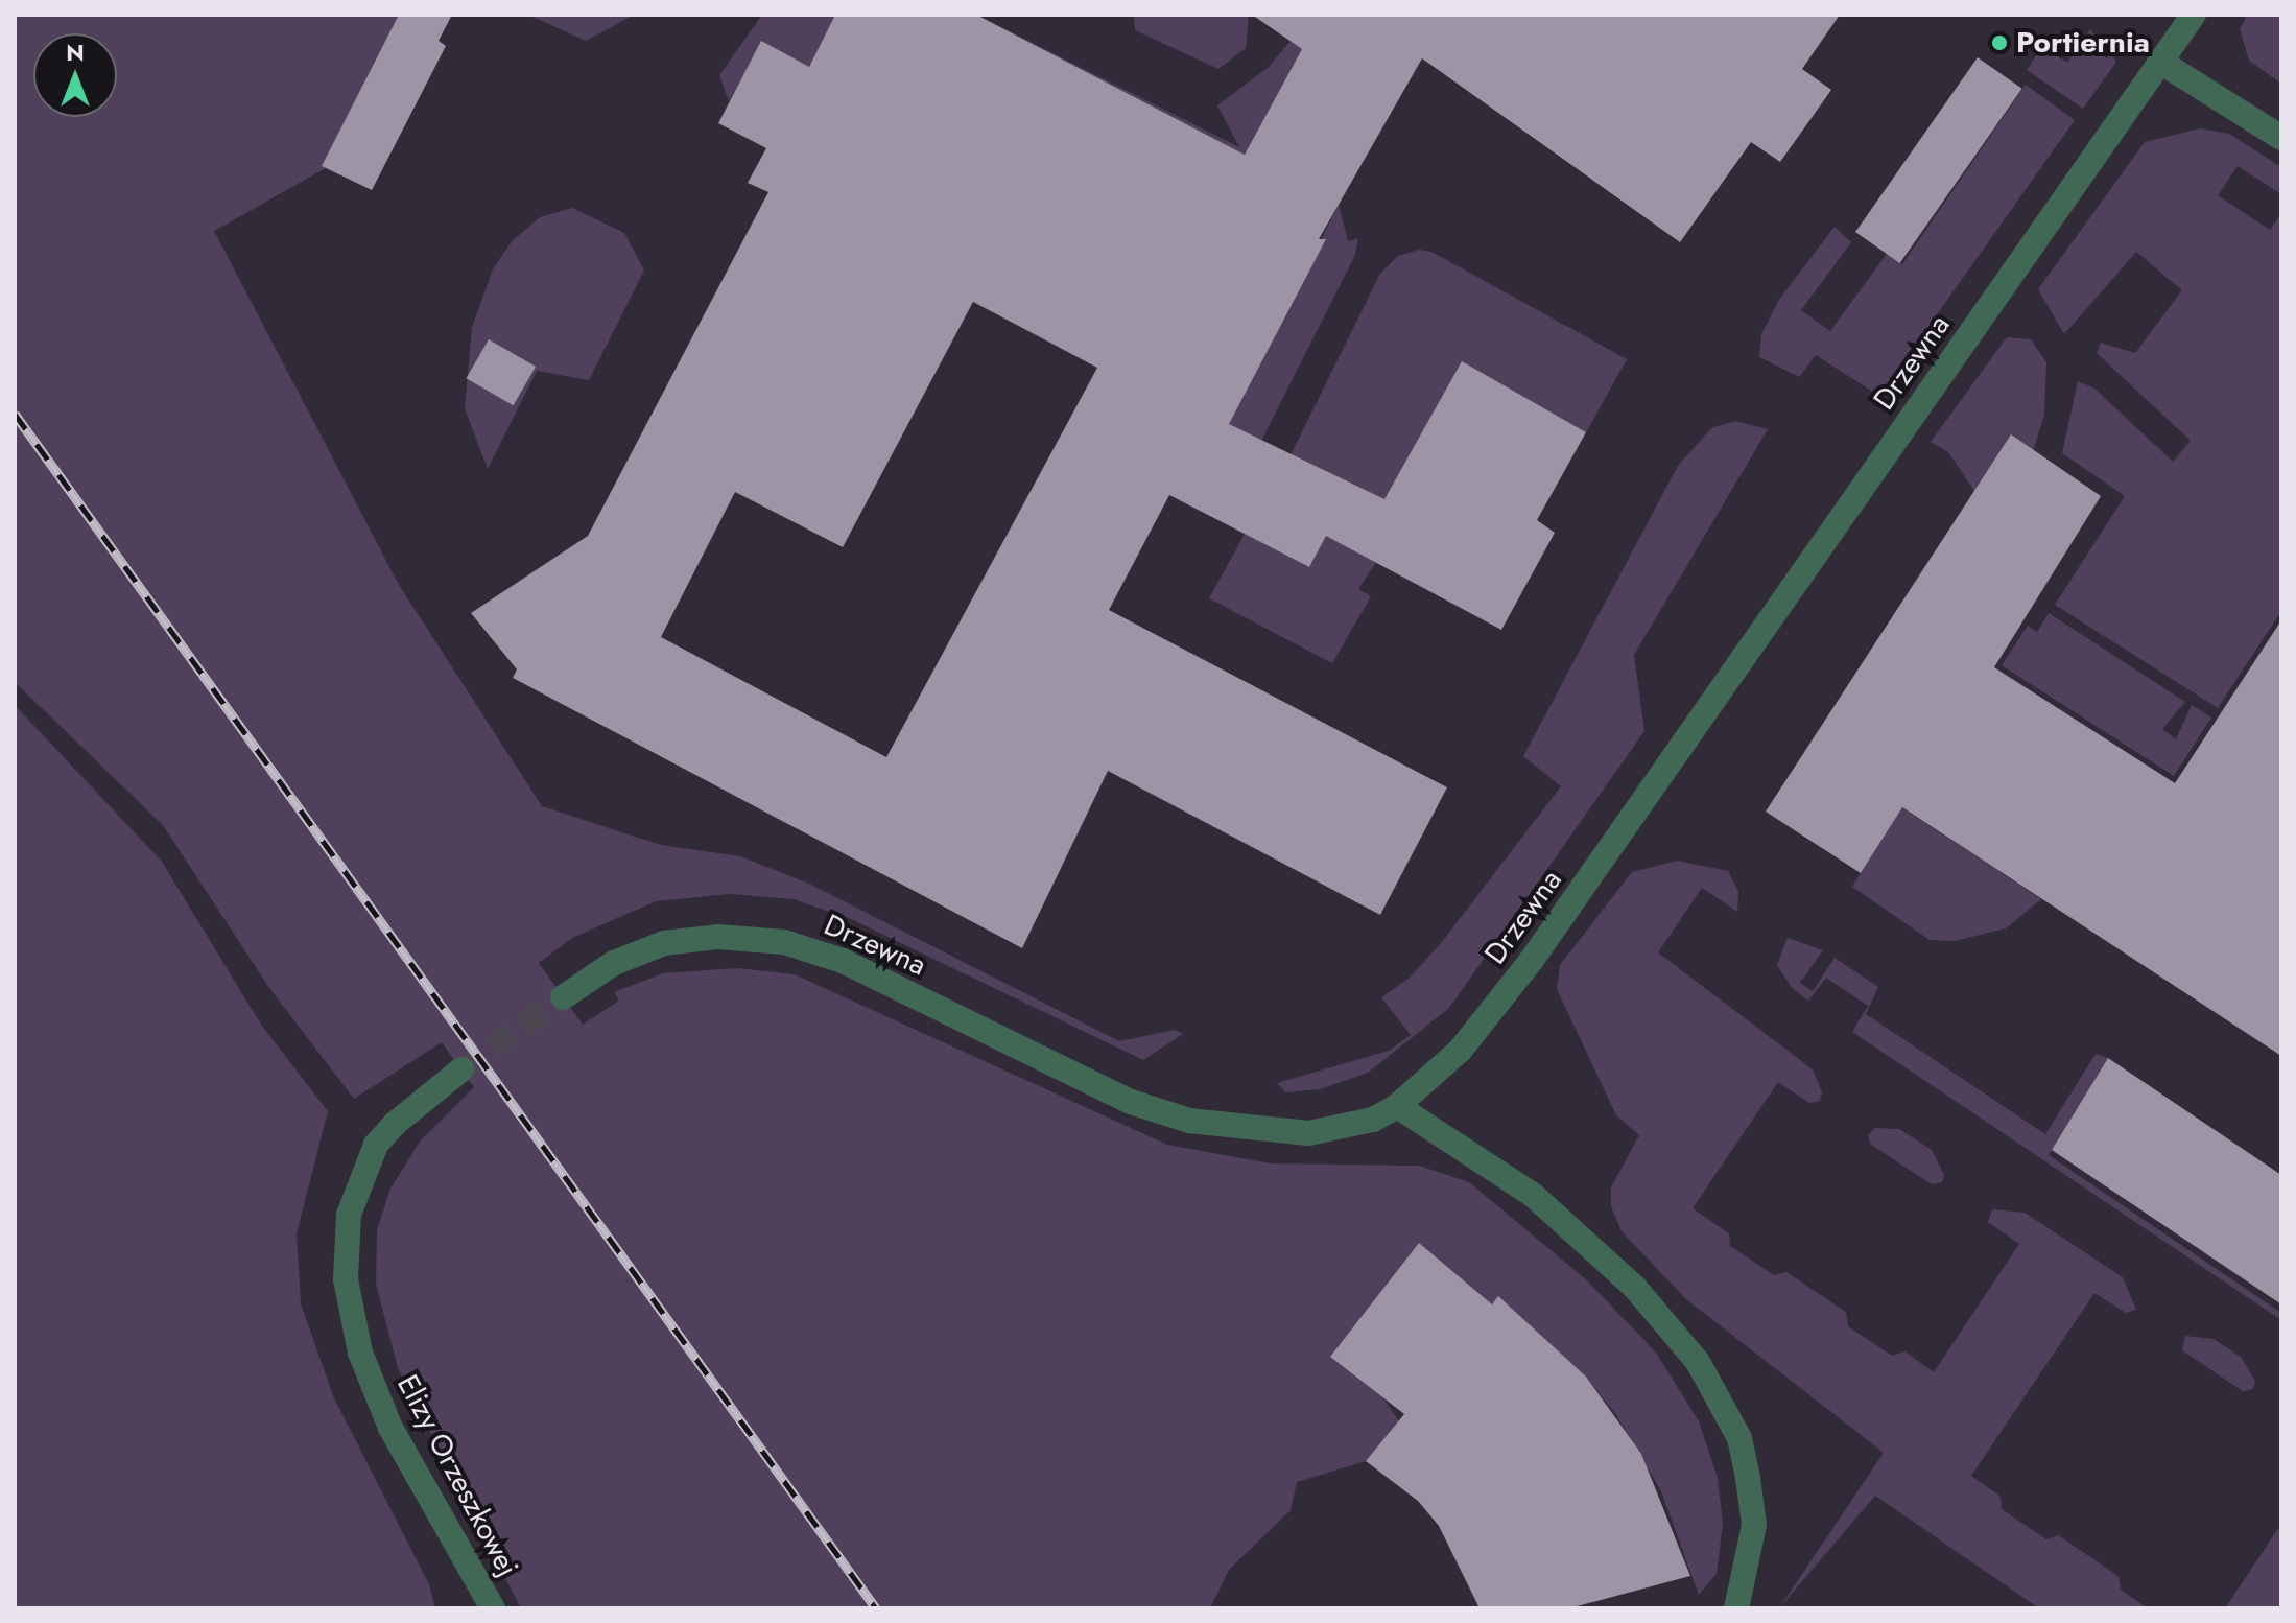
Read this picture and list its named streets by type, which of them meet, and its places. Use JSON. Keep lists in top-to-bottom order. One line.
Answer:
{"streets":{"street":["Drzewna","Elizy Orzeszkowej"]},"places":["Portiernia"],"north":"top"}
